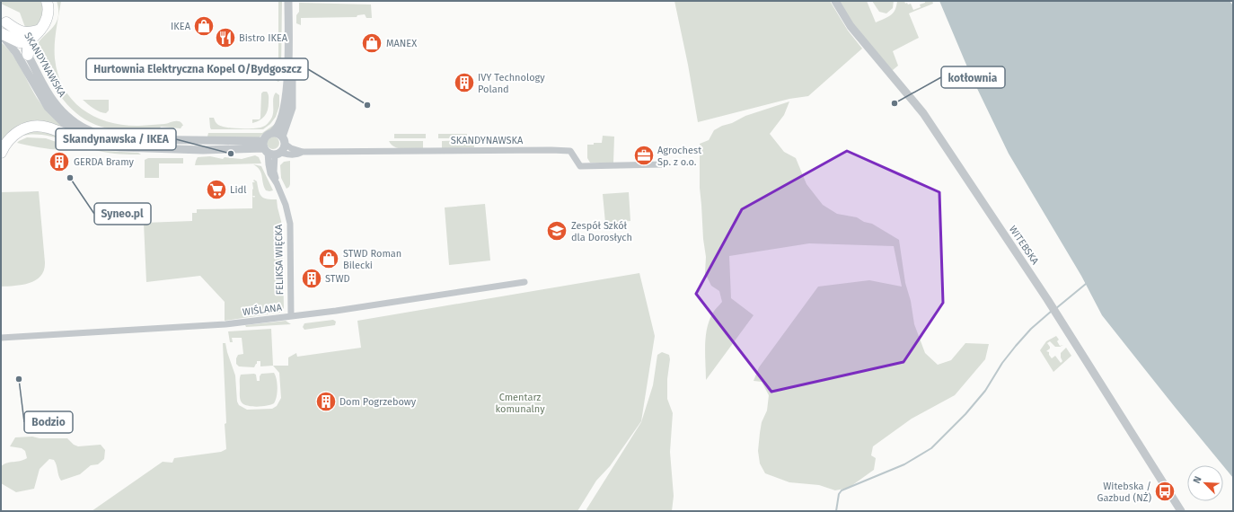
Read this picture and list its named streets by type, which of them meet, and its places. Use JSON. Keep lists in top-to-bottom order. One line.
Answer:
{"streets":{"street":["SKANDYNAWSKA","WITEBSKA","FELIKSA WIĘCKA","WIŚLANA"]},"crossings":[["SKANDYNAWSKA","FELIKSA WIĘCKA"],["FELIKSA WIĘCKA","WIŚLANA"]],"parks":["Cmentarz komunalny"],"places":{"shop":["IKEA","MANEX","STWD Roman Bilecki"],"restaurant":["Bistro IKEA"],"building":["IVY Technology Poland","GERDA Bramy","STWD","Dom Pogrzebowy"],"other":["kotłownia","Hurtownia Elektryczna Kopel O/Bydgoszcz","Skandynawska / IKEA","Syneo.pl","Bodzio"],"office":["Agrochest Sp. z o.o."],"supermarket":["Lidl"],"school or university":["Zespół Szkół dla Dorosłych"],"bus stop":["Witebska / Gazbud (NŻ)"]},"north":"top left"}
